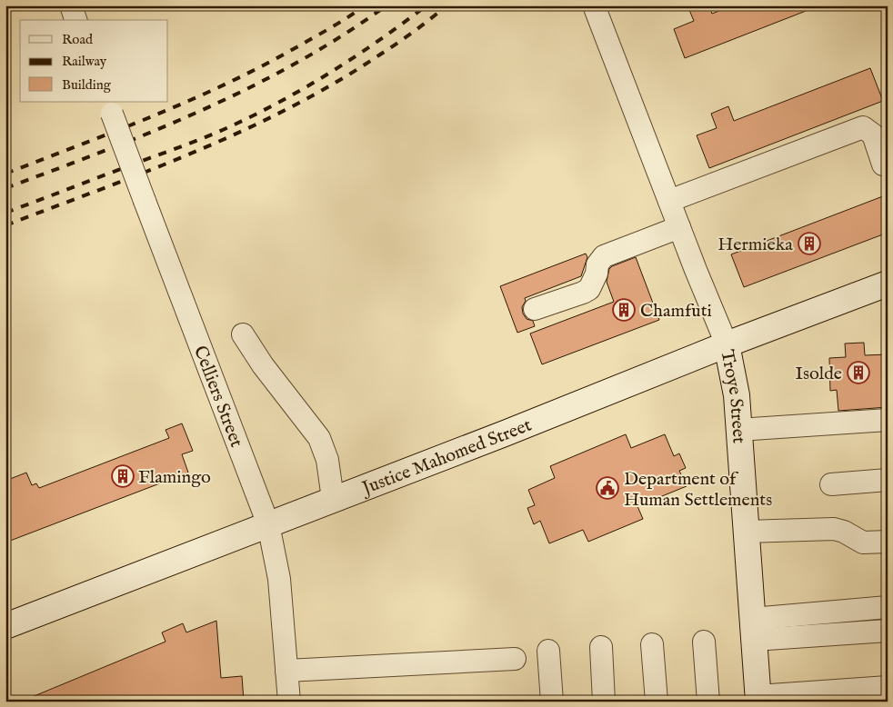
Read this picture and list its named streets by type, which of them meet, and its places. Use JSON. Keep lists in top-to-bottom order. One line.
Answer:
{"streets":{"main road":["Troye Street","Justice Mahomed Street"],"street":["Celliers Street"]},"crossings":[["Celliers Street","Justice Mahomed Street"],["Troye Street","Justice Mahomed Street"]],"places":{"building":["Hermieka","Chamfuti","Isolde","Flamingo"],"public building":["Department of Human Settlements"]},"legend":["Road","Railway","Building"]}
